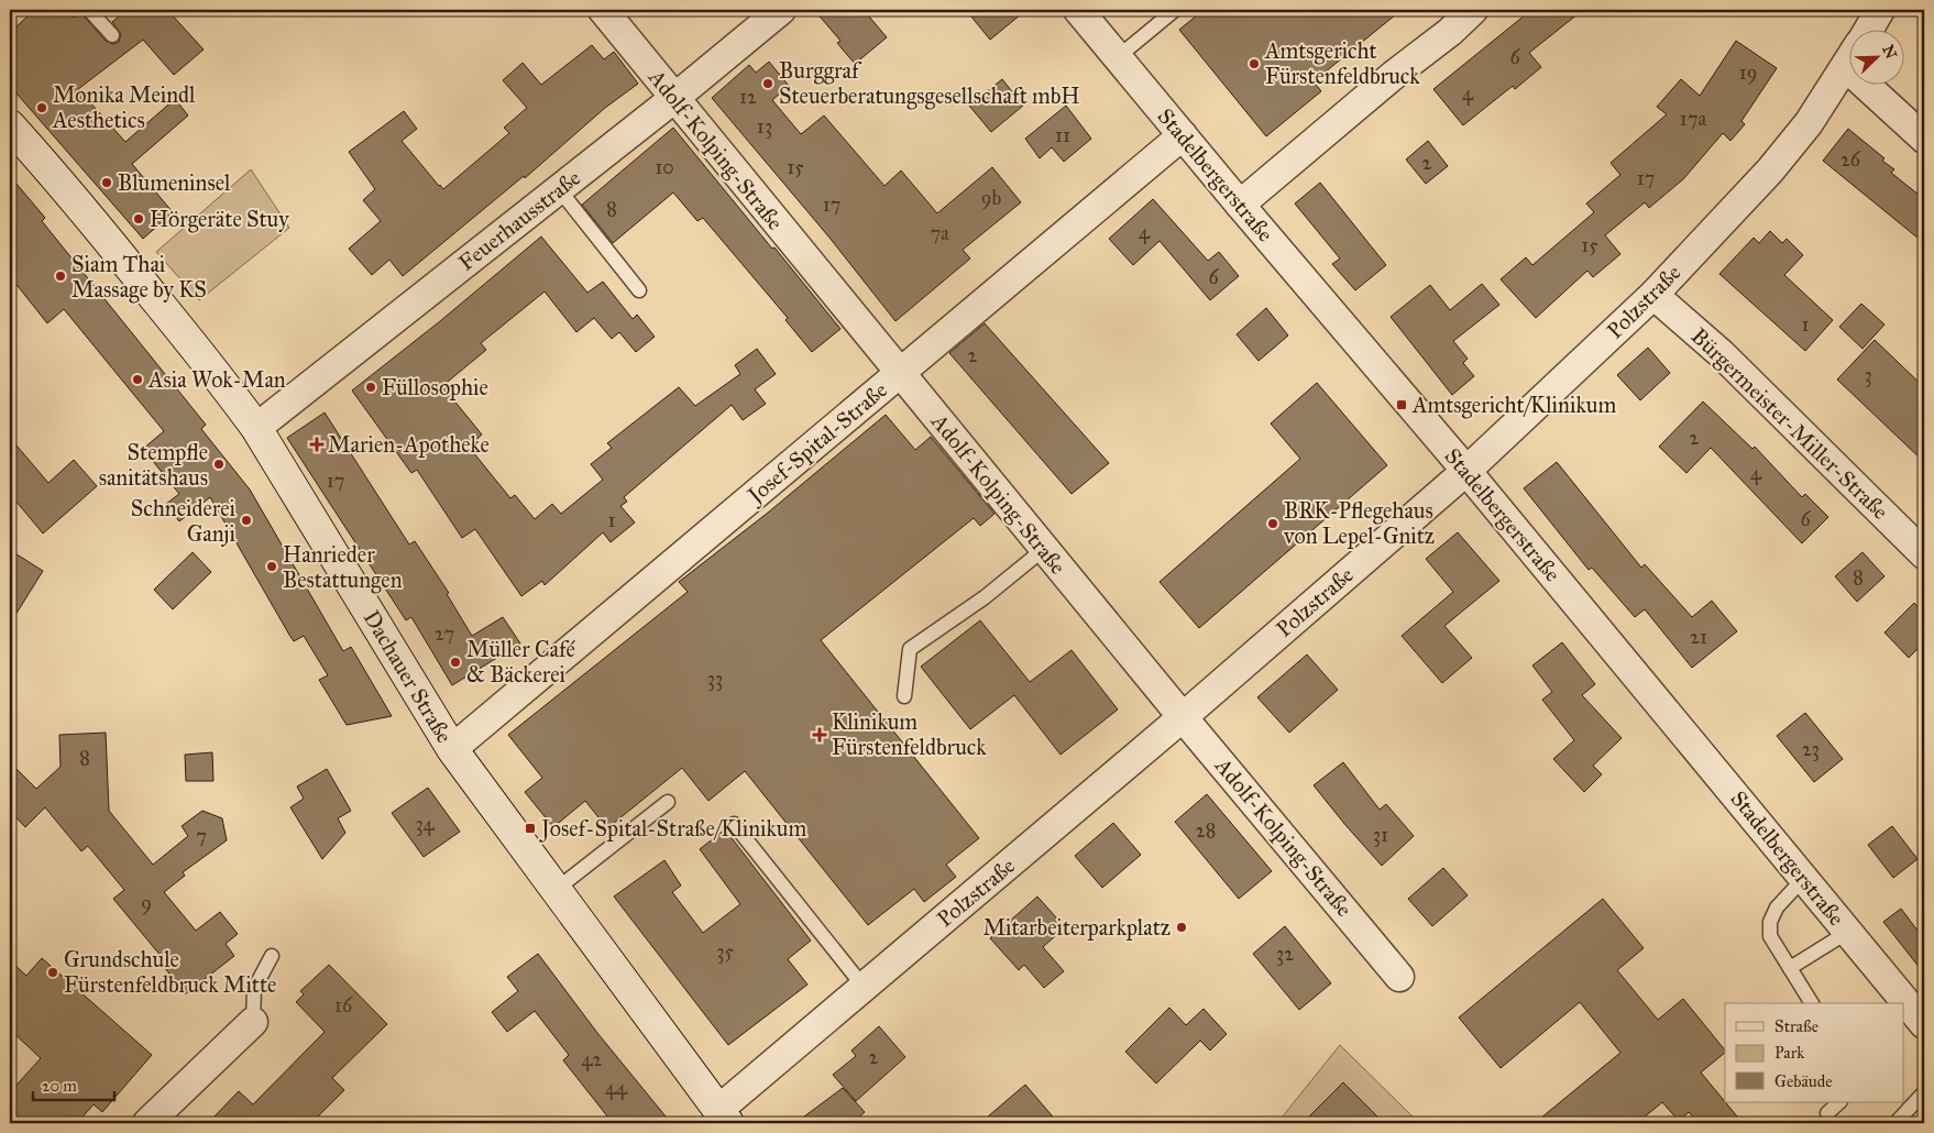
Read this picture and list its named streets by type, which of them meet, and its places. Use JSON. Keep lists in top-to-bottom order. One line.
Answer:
{"streets":{"street":["Adolf-Kolping-Straße","Stadelbergerstraße","Feuerhausstraße","Polzstraße","Bürgermeister-Miller-Straße","Josef-Spital-Straße","Dachauer Straße"]},"crossings":[["Adolf-Kolping-Straße","Feuerhausstraße"],["Adolf-Kolping-Straße","Polzstraße"],["Adolf-Kolping-Straße","Josef-Spital-Straße"],["Stadelbergerstraße","Polzstraße"],["Stadelbergerstraße","Josef-Spital-Straße"],["Feuerhausstraße","Dachauer Straße"],["Polzstraße","Bürgermeister-Miller-Straße"],["Polzstraße","Dachauer Straße"],["Josef-Spital-Straße","Dachauer Straße"]],"places":{"other":["Amtsgericht Fürstenfeldbruck","Burggraf Steuerberatungsgesellschaft mbH","Monika Meindl Aesthetics","Blumeninsel","Hörgeräte Stuy","Siam Thai Massage by KS","Asia Wok-Man","Füllosophie","Stempfle sanitätshaus","Schneiderei Ganji","BRK-Pflegehaus von Lepel-Gnitz","Hanrieder Bestattungen","Müller Café & Bäckerei","Mitarbeiterparkplatz","Grundschule Fürstenfeldbruck Mitte"],"transit":["Amtsgericht/Klinikum","Josef-Spital-Straße/Klinikum"],"health":["Marien-Apotheke","Klinikum Fürstenfeldbruck"]},"house_numbers":["6","19","4","12","17a","13","11","26","2","10","15","17","9b","17","8","4","7a","15","6","1","2","3","2","4","17","6","1","8","27","21","33","23","8","34","28","31","7","9","35","32","16","2","42","44"],"legend":["Straße","Park","Gebäude"],"scale_bar":"20 m","north":"top right"}
